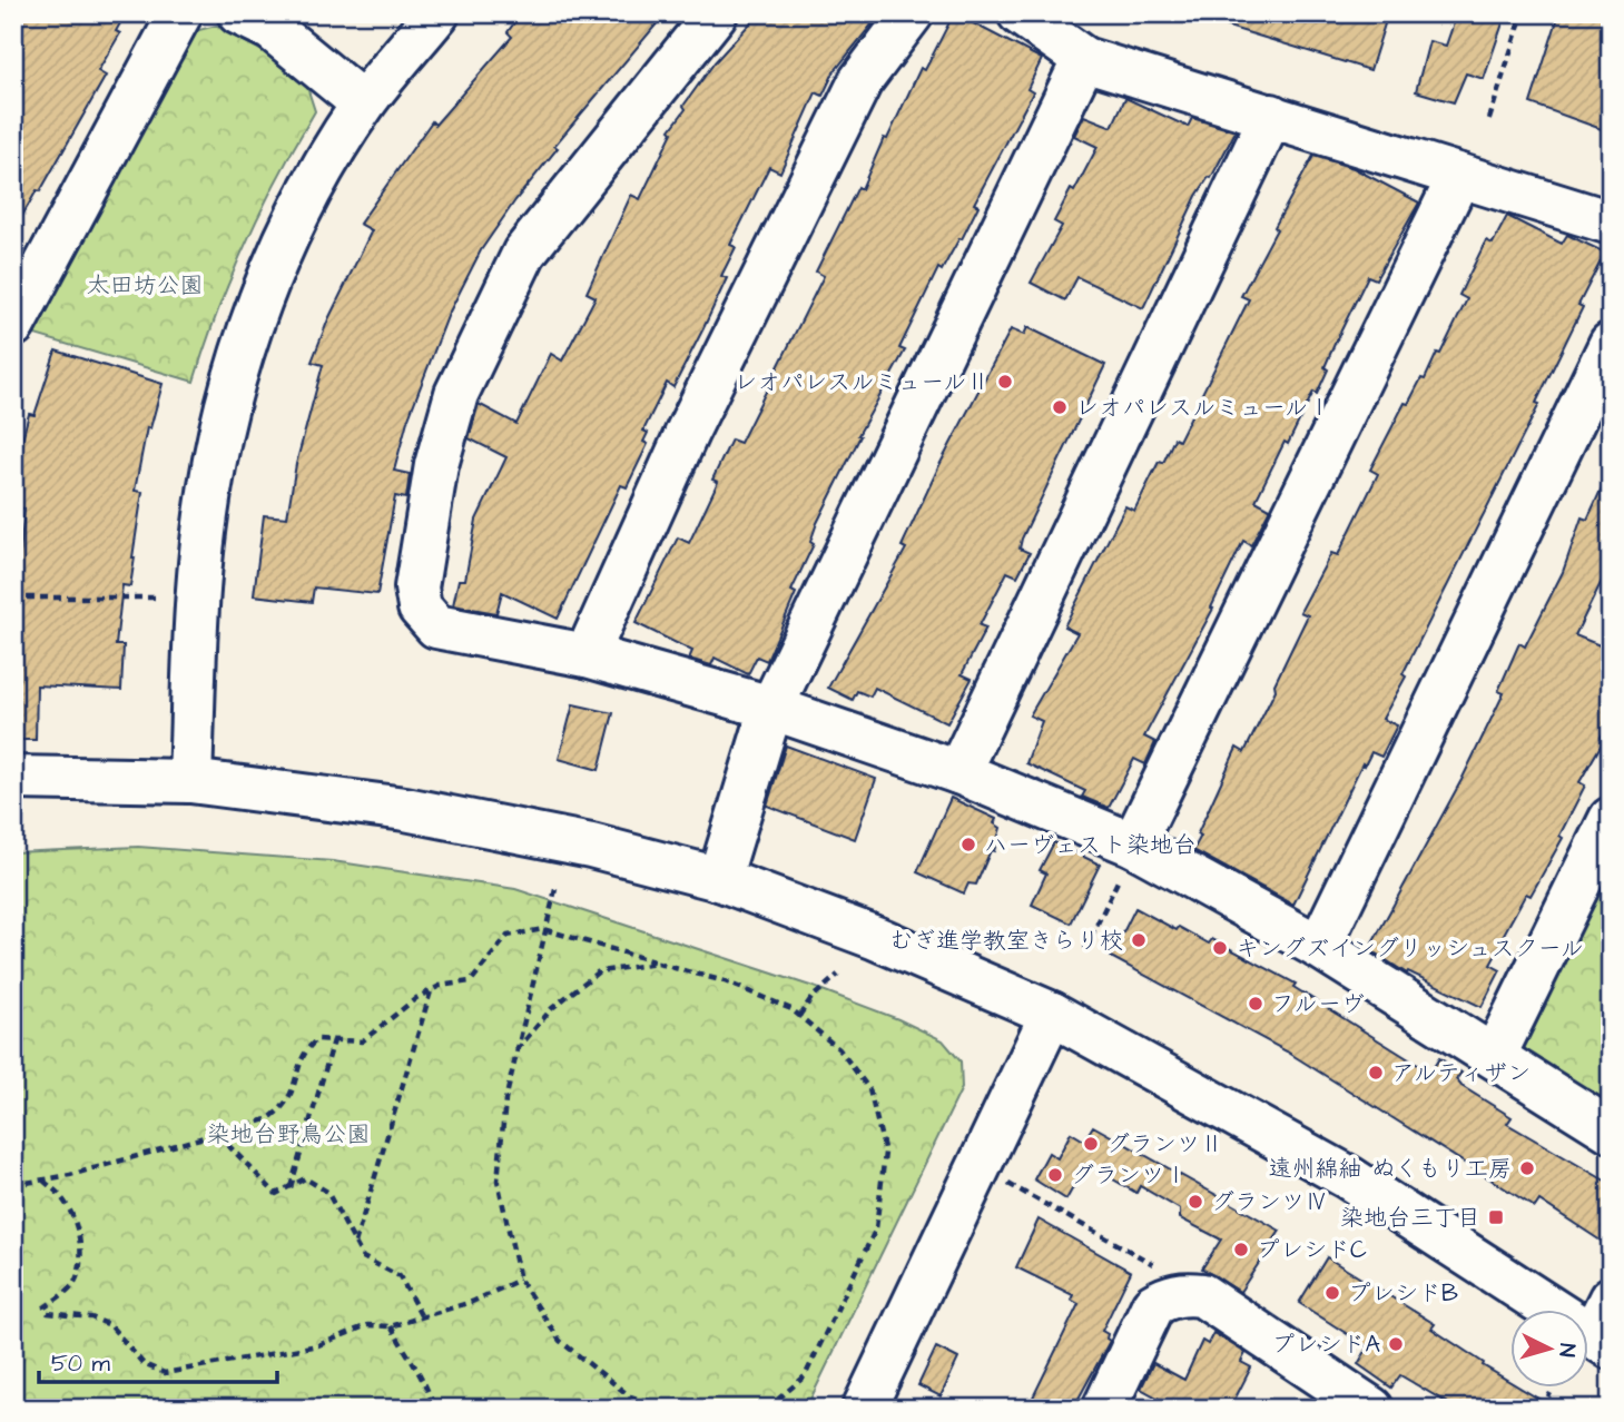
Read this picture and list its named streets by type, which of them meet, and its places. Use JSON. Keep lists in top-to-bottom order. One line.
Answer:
{"parks":["太田坊公園","染地台野鳥公園"],"places":{"other":["レオパレスルミュールⅡ","レオパレスルミュールⅠ","ハーヴェスト染地台","むぎ進学教室きらり校","キングズイングリッシュスクール","フルーヴ","アルティザン","グランツⅡ","遠州綿紬 ぬくもり工房","グランツⅠ","グランツⅣ","プレシドC","プレシドB","プレシドA"],"transit":["染地台三丁目"]},"scale_bar":"50 m","north":"right"}
